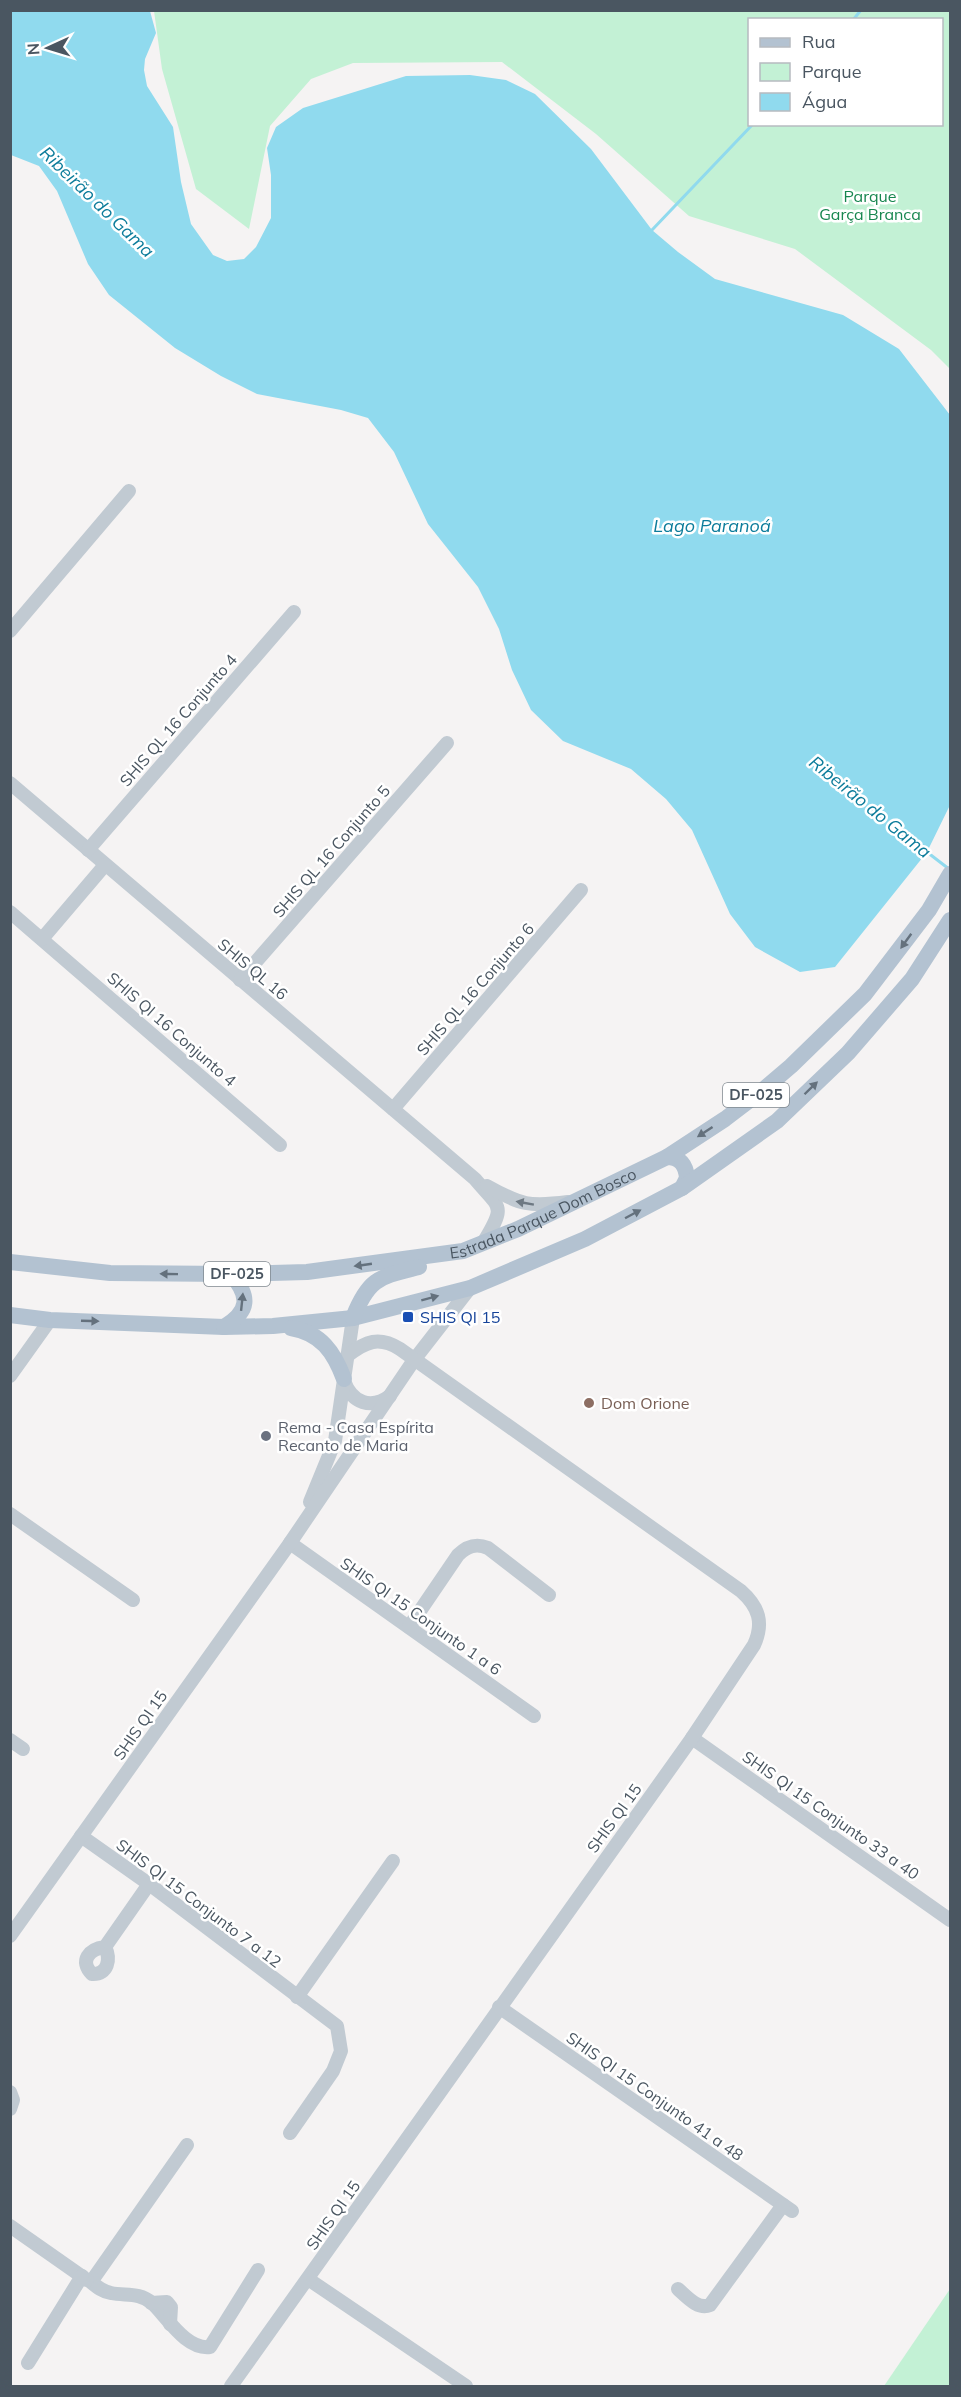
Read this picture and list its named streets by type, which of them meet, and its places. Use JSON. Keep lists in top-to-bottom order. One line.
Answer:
{"streets":{"main road":["DF-025","Estrada Parque Dom Bosco"],"street":["SHIS QL 16 Conjunto 4","SHIS QL 16 Conjunto 5","SHIS QL 16","SHIS QL 16 Conjunto 6","SHIS QI 16 Conjunto 4","SHIS QI 15 Conjunto 1 a 6","SHIS QI 15","SHIS QI 15 Conjunto 33 a 40","SHIS QI 15 Conjunto 7 a 12","SHIS QI 15 Conjunto 41 a 48"]},"crossings":[["SHIS QL 16 Conjunto 4","SHIS QL 16"],["SHIS QL 16 Conjunto 5","SHIS QL 16"],["SHIS QL 16","SHIS QL 16 Conjunto 6"],["SHIS QL 16","Estrada Parque Dom Bosco"],["DF-025","SHIS QI 15"],["SHIS QI 15 Conjunto 1 a 6","SHIS QI 15"],["SHIS QI 15","SHIS QI 15 Conjunto 33 a 40"],["SHIS QI 15","SHIS QI 15 Conjunto 7 a 12"],["SHIS QI 15","SHIS QI 15 Conjunto 41 a 48"]],"water":["Ribeirão do Gama","Lago Paranoá"],"parks":["Parque Garça Branca"],"places":{"transit":["SHIS QI 15"],"other":["Dom Orione","Rema - Casa Espírita Recanto de Maria"]},"legend":["Rua","Parque","Água"],"north":"left"}
